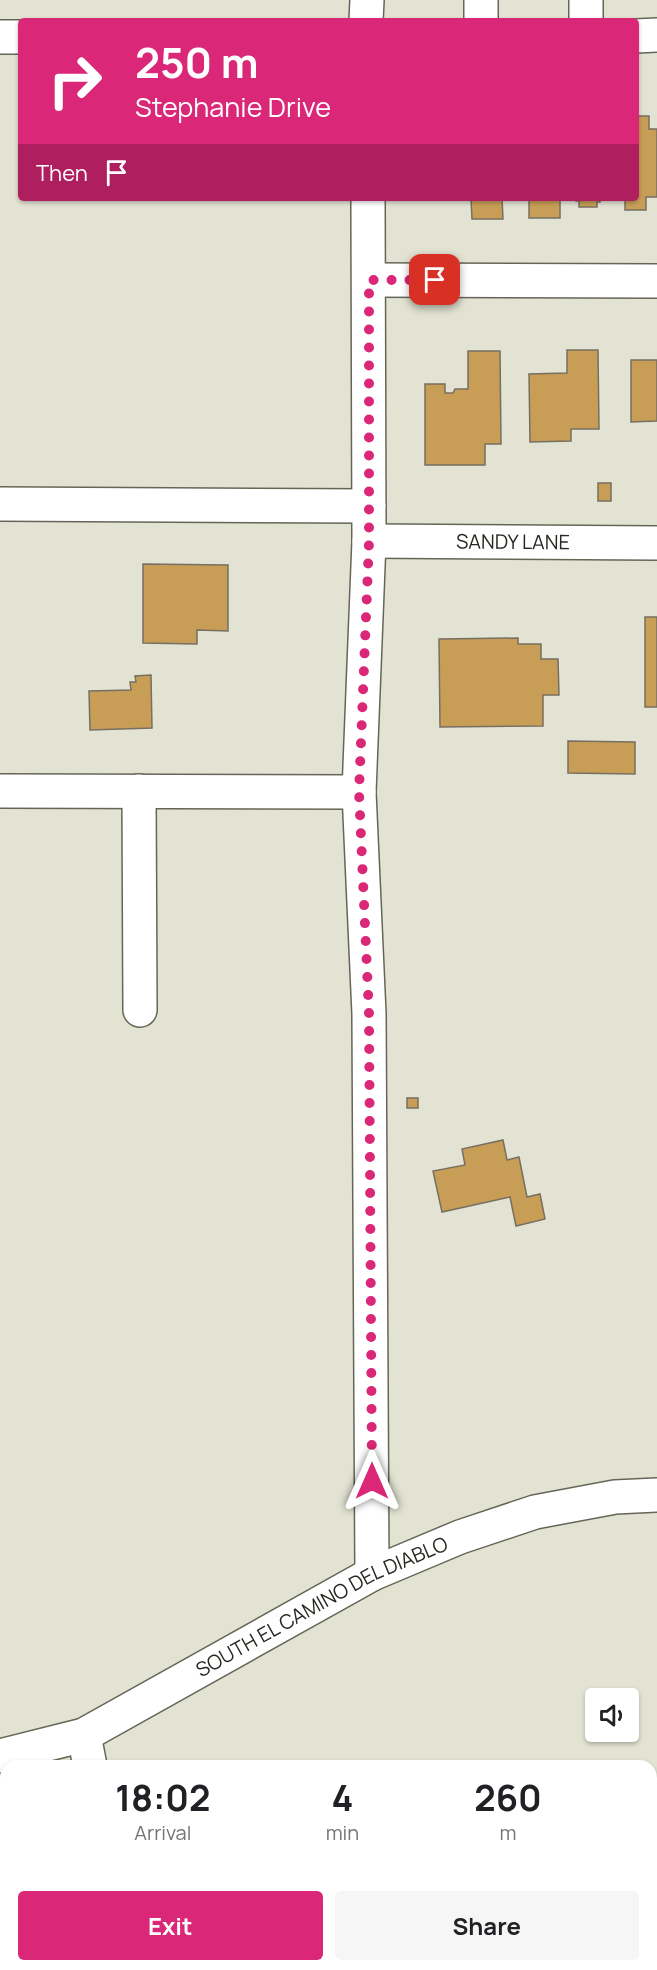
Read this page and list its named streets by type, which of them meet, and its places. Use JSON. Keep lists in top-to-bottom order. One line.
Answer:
{"streets":{"street":["SANDY LANE","SOUTH EL CAMINO DEL DIABLO"]},"page":{"turn":["250 m","Stephanie Drive"],"then":"Then","eta":["18:02","Arrival","4","min","260","m"],"buttons":["Exit","Share"]}}
